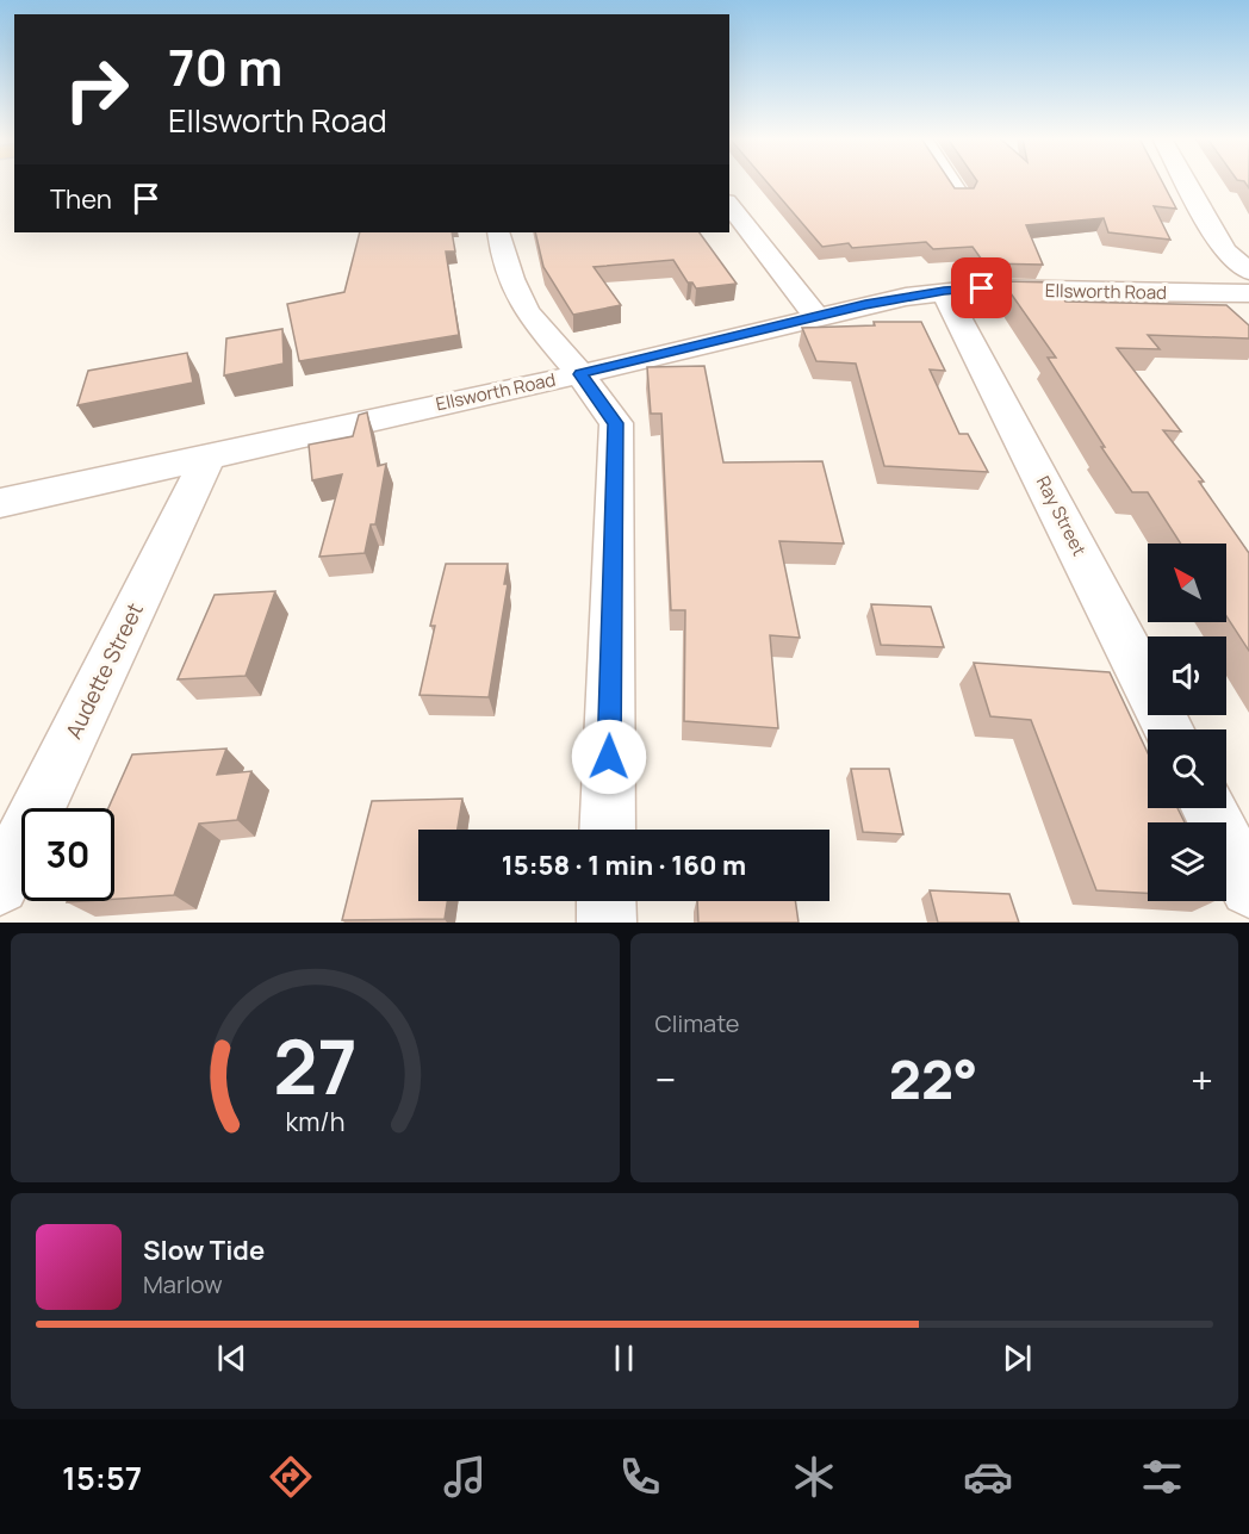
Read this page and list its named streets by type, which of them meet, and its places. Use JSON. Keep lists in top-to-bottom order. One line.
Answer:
{"streets":{"street":["Ellsworth Road","Ray Street","Audette Street"]},"crossings":[["Ellsworth Road","Ray Street"],["Ellsworth Road","Audette Street"]],"north":"top left","page":{"turn":["70 m","Ellsworth Road"],"then":"Then","limit":"30","trip":"15:58 · 1 min · 160 m","tile":"Climate","heat":["−","22°","+"],"song":["Slow Tide","Marlow"],"tabs":"15:57","gauge":["27","km/h"]}}
